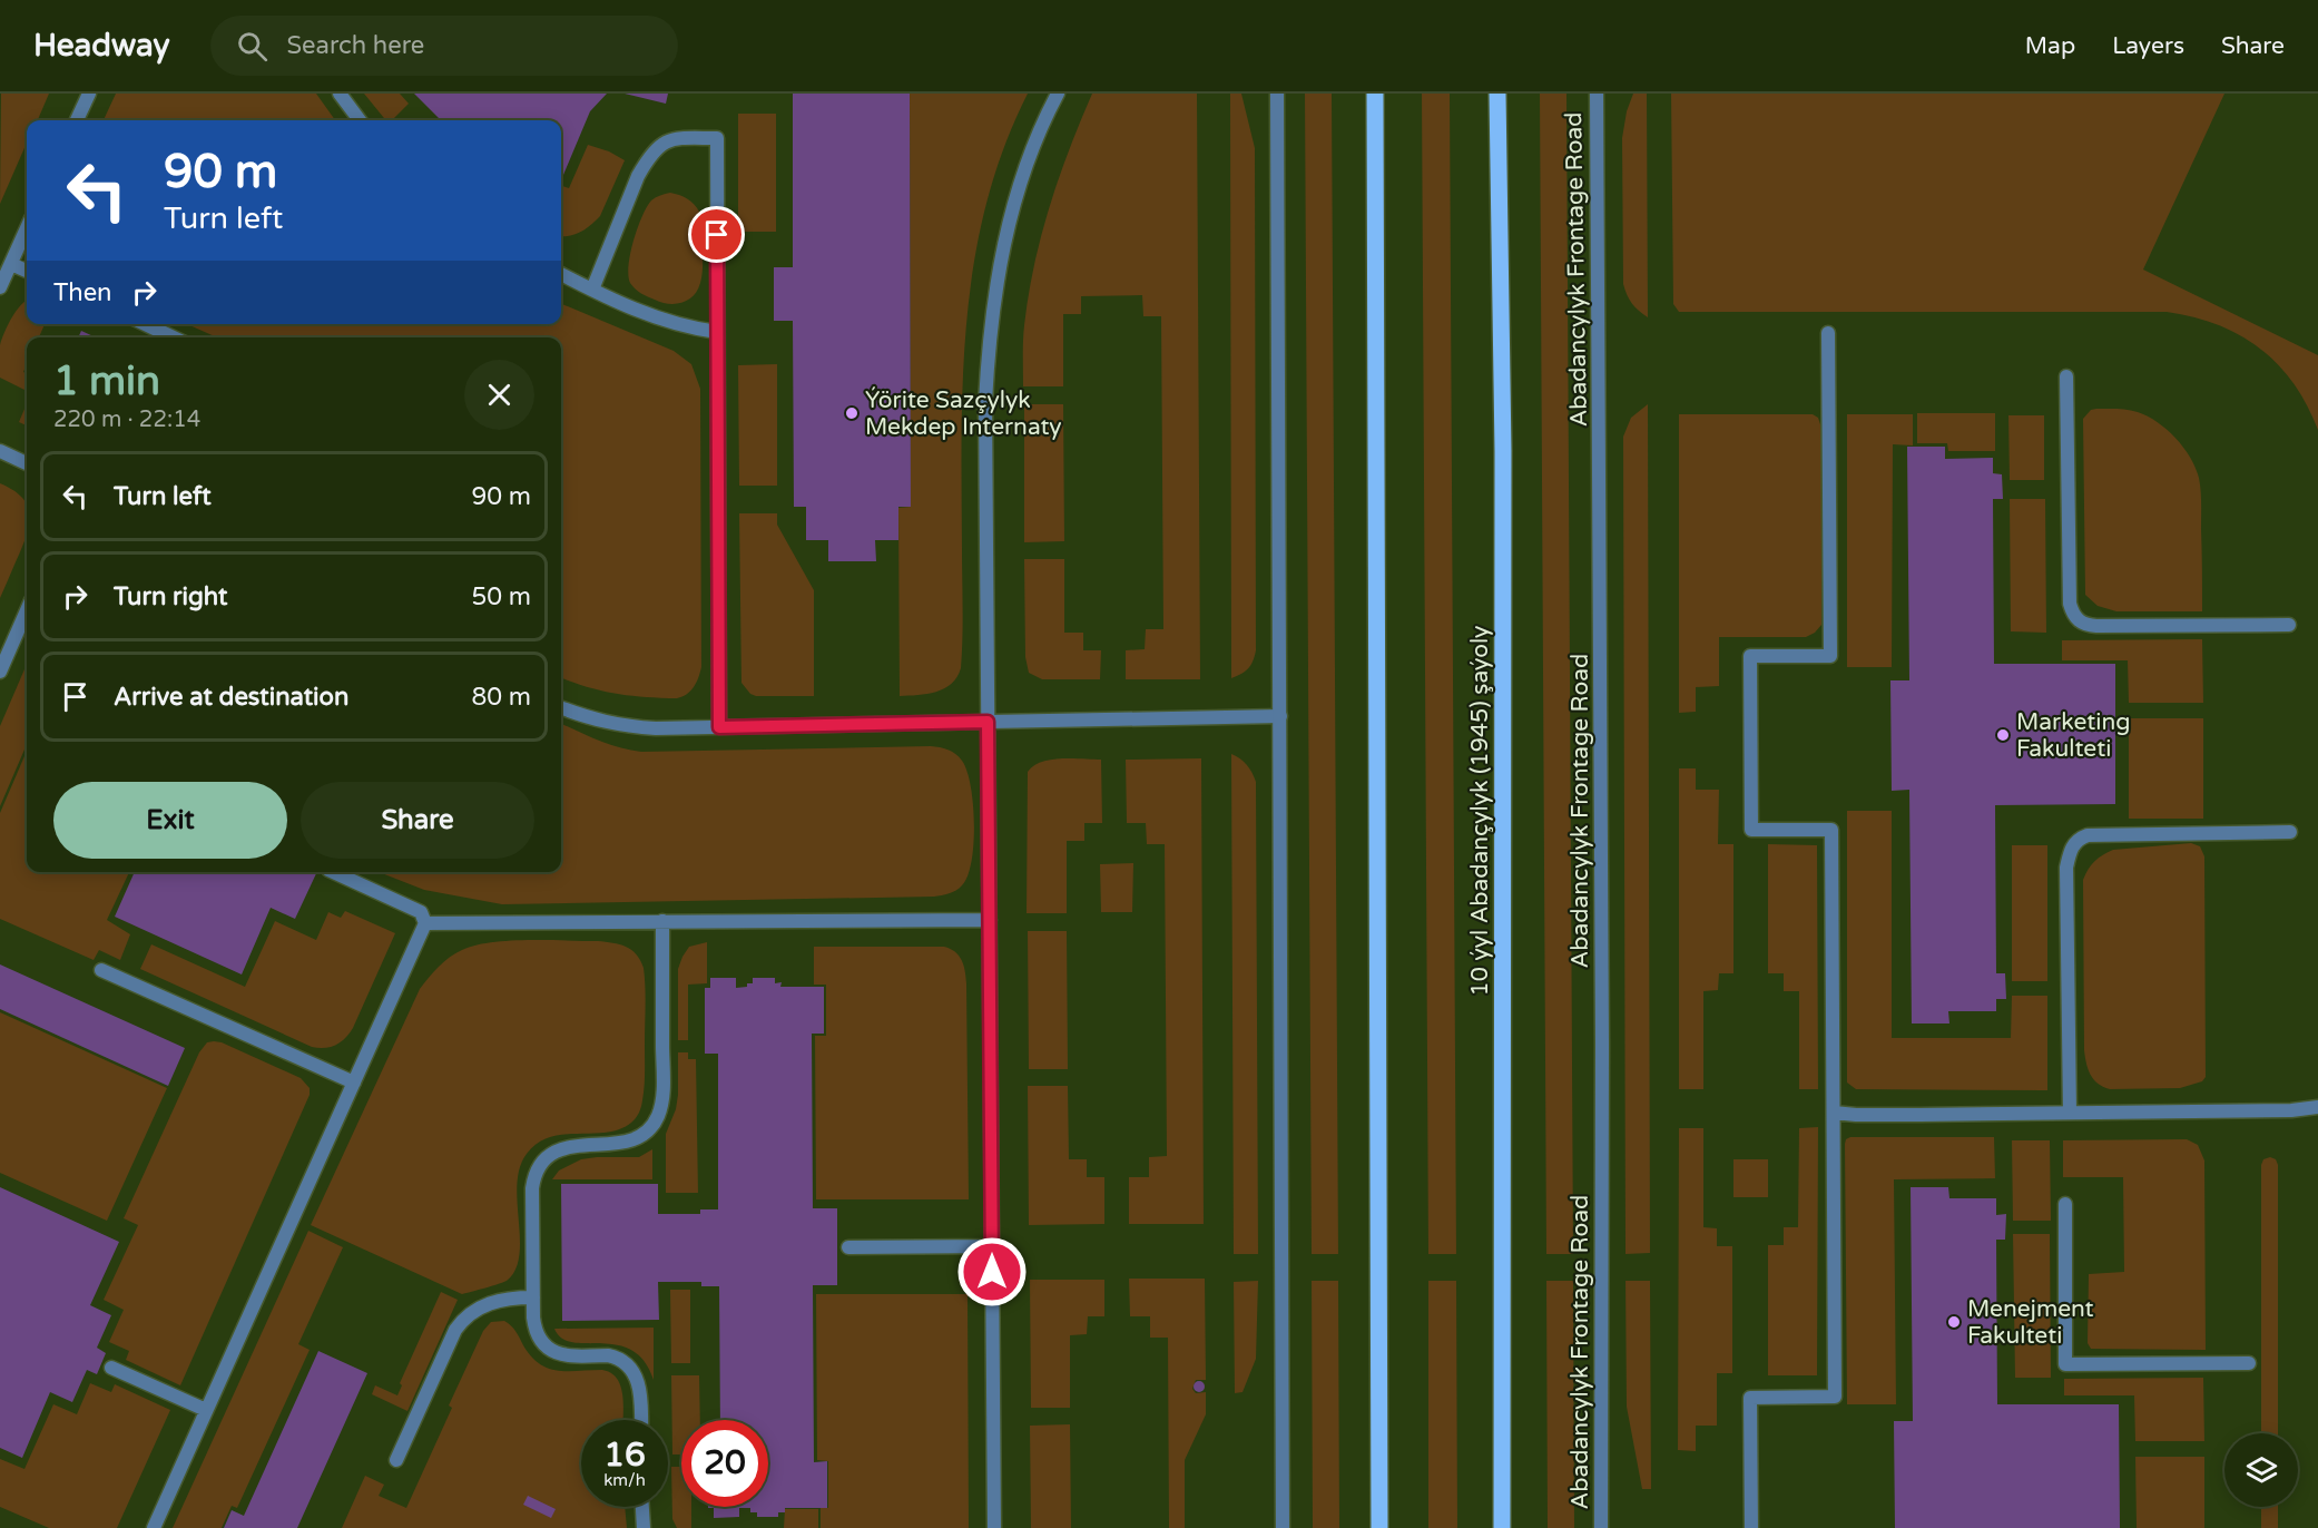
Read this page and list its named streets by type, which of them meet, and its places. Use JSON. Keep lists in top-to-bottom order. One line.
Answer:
{"streets":{"main road":["10 ýyl Abadançylyk (1945) şaýoly"],"street":["Abadancylyk Frontage Road"]},"places":["Ýörite Sazçylyk Mekdep Internaty","Marketing Fakulteti","Menejment Fakulteti"],"page":{"header":"Headway","search":"Search here","nav":["Map","Layers","Share"],"turn":["90 m","Turn left"],"then":"Then","heading":["1 min","220 m · 22:14"],"list":[{"name":"Turn left","value":"90 m"},{"name":"Turn right","value":"50 m"},{"name":"Arrive at destination","value":"80 m"}],"buttons":["Exit","Share"],"speed":"16 km/h","limit":"20"}}
